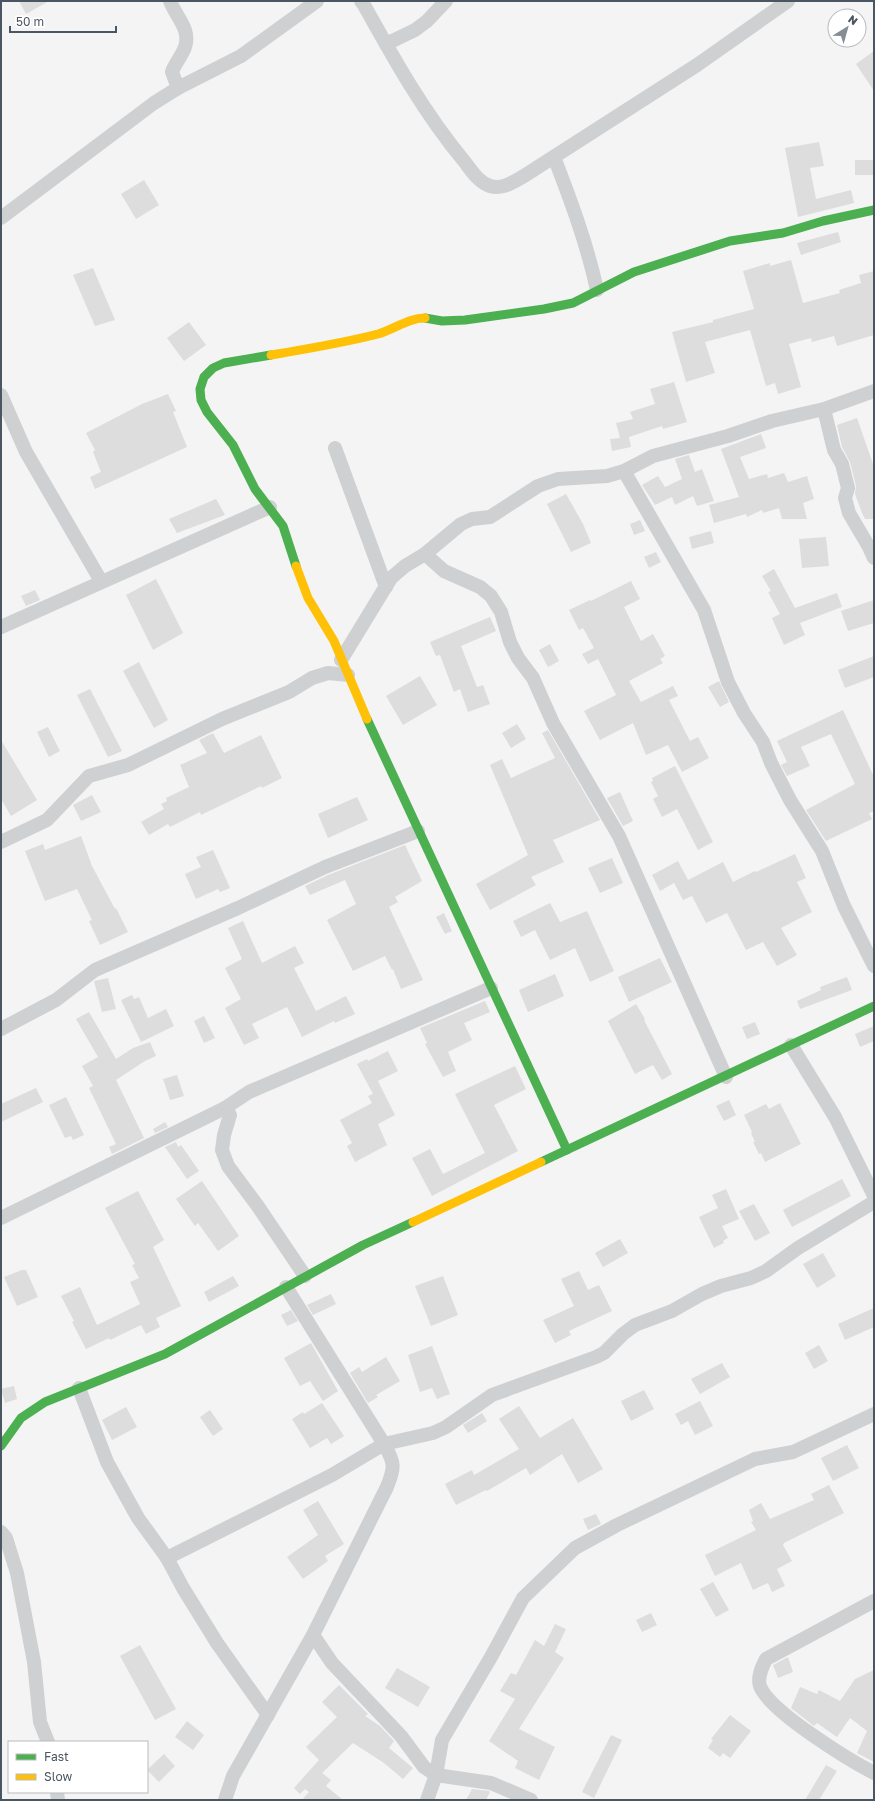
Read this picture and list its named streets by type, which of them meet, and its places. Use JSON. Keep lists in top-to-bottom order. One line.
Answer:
{"legend":["Fast","Slow"],"scale_bar":"50 m","north":"top right"}
